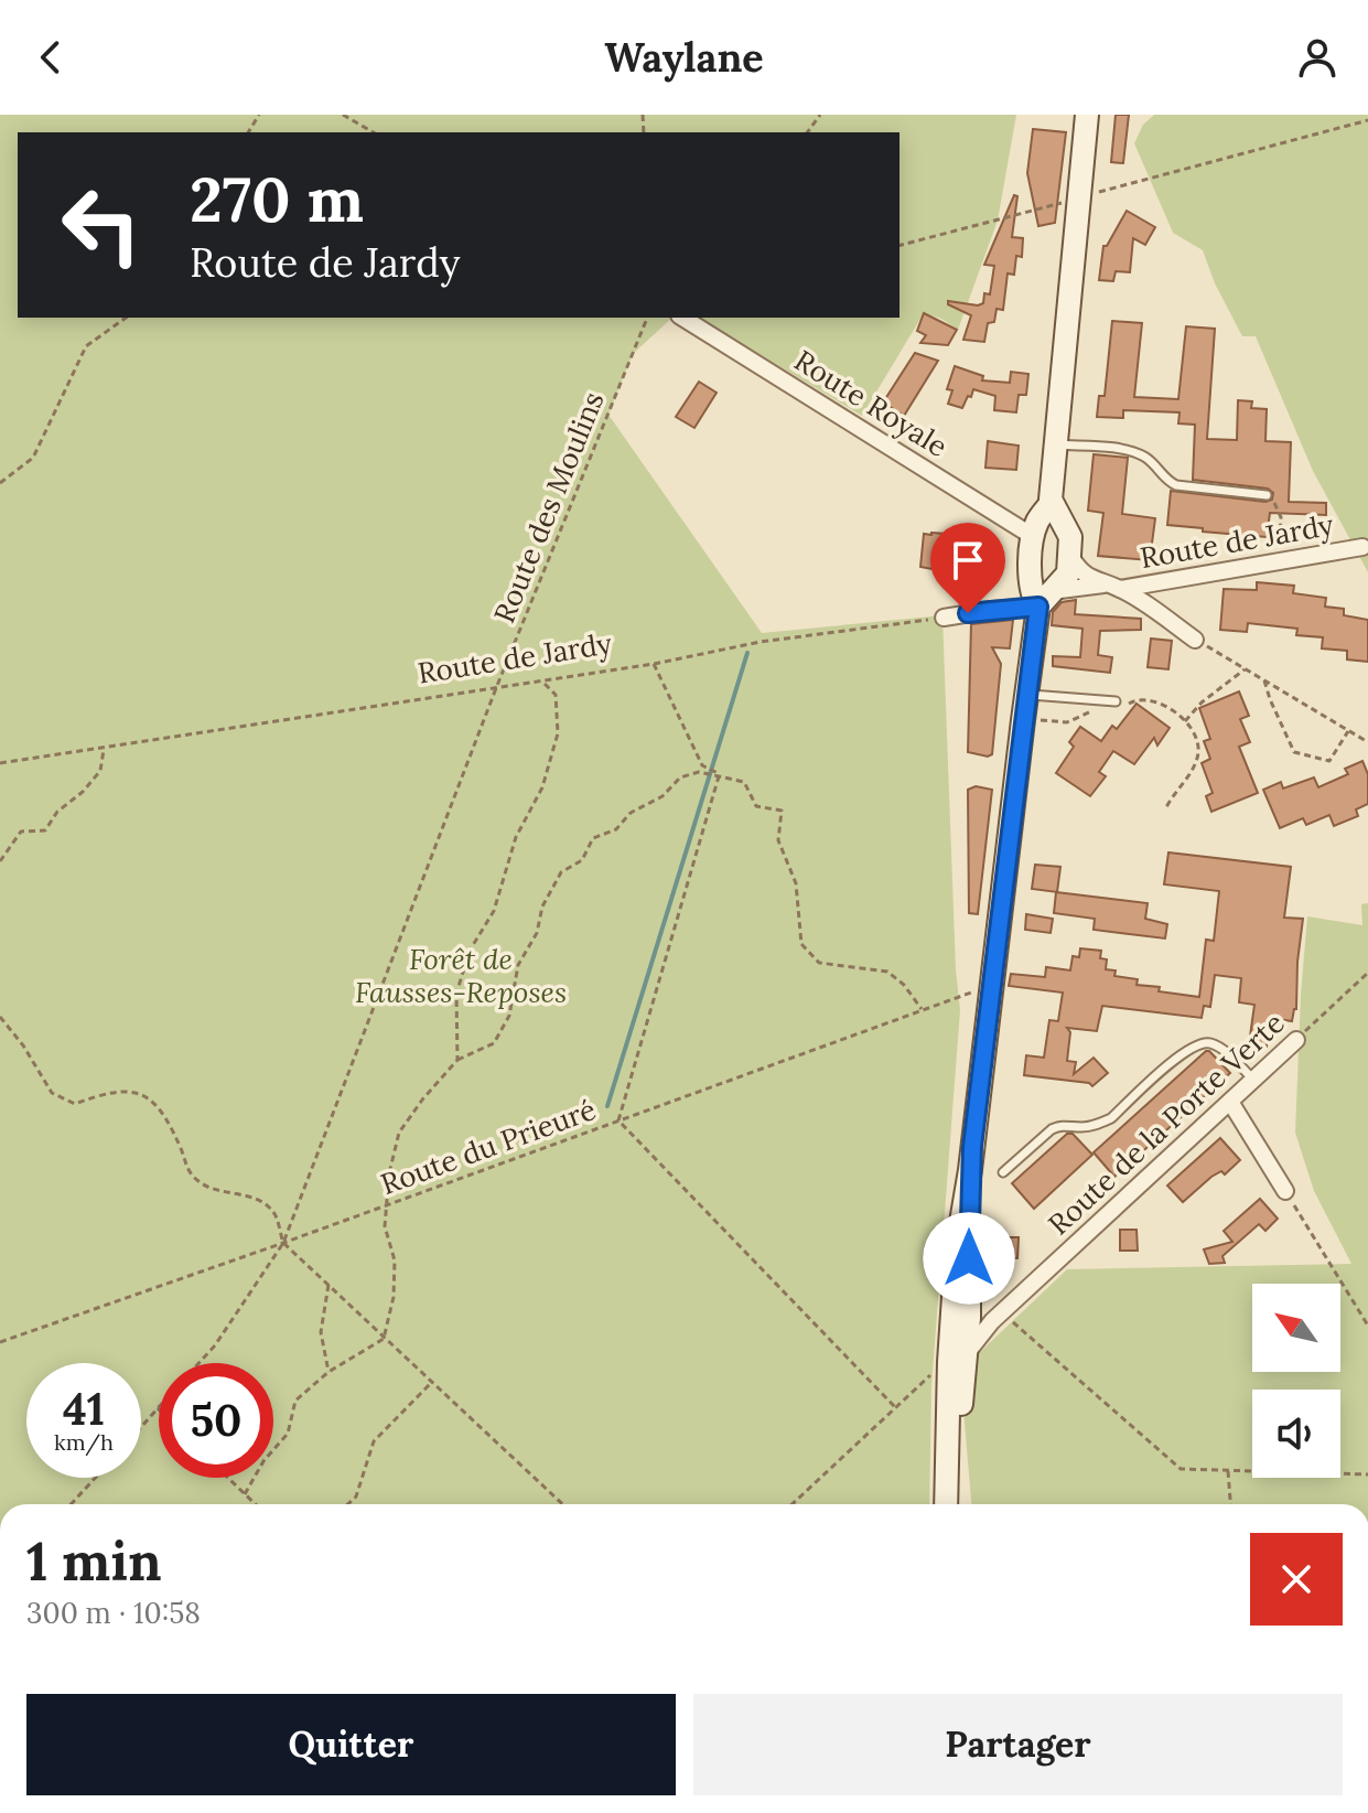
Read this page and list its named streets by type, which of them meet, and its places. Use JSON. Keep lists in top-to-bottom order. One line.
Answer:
{"streets":{"street":["Route Royale","Route de Jardy","Route de la Porte Verte"],"path":["Route des Moulins","Route du Prieuré"]},"crossings":[["Route des Moulins","Route de Jardy"],["Route des Moulins","Route du Prieuré"]],"parks":["Forêt de Fausses-Reposes"],"north":"top left","page":{"header":"Waylane","turn":["270 m","Route de Jardy"],"speed":"41 km/h","limit":"50","heading":["1 min","300 m · 10:58"],"buttons":["Quitter","Partager"]}}
